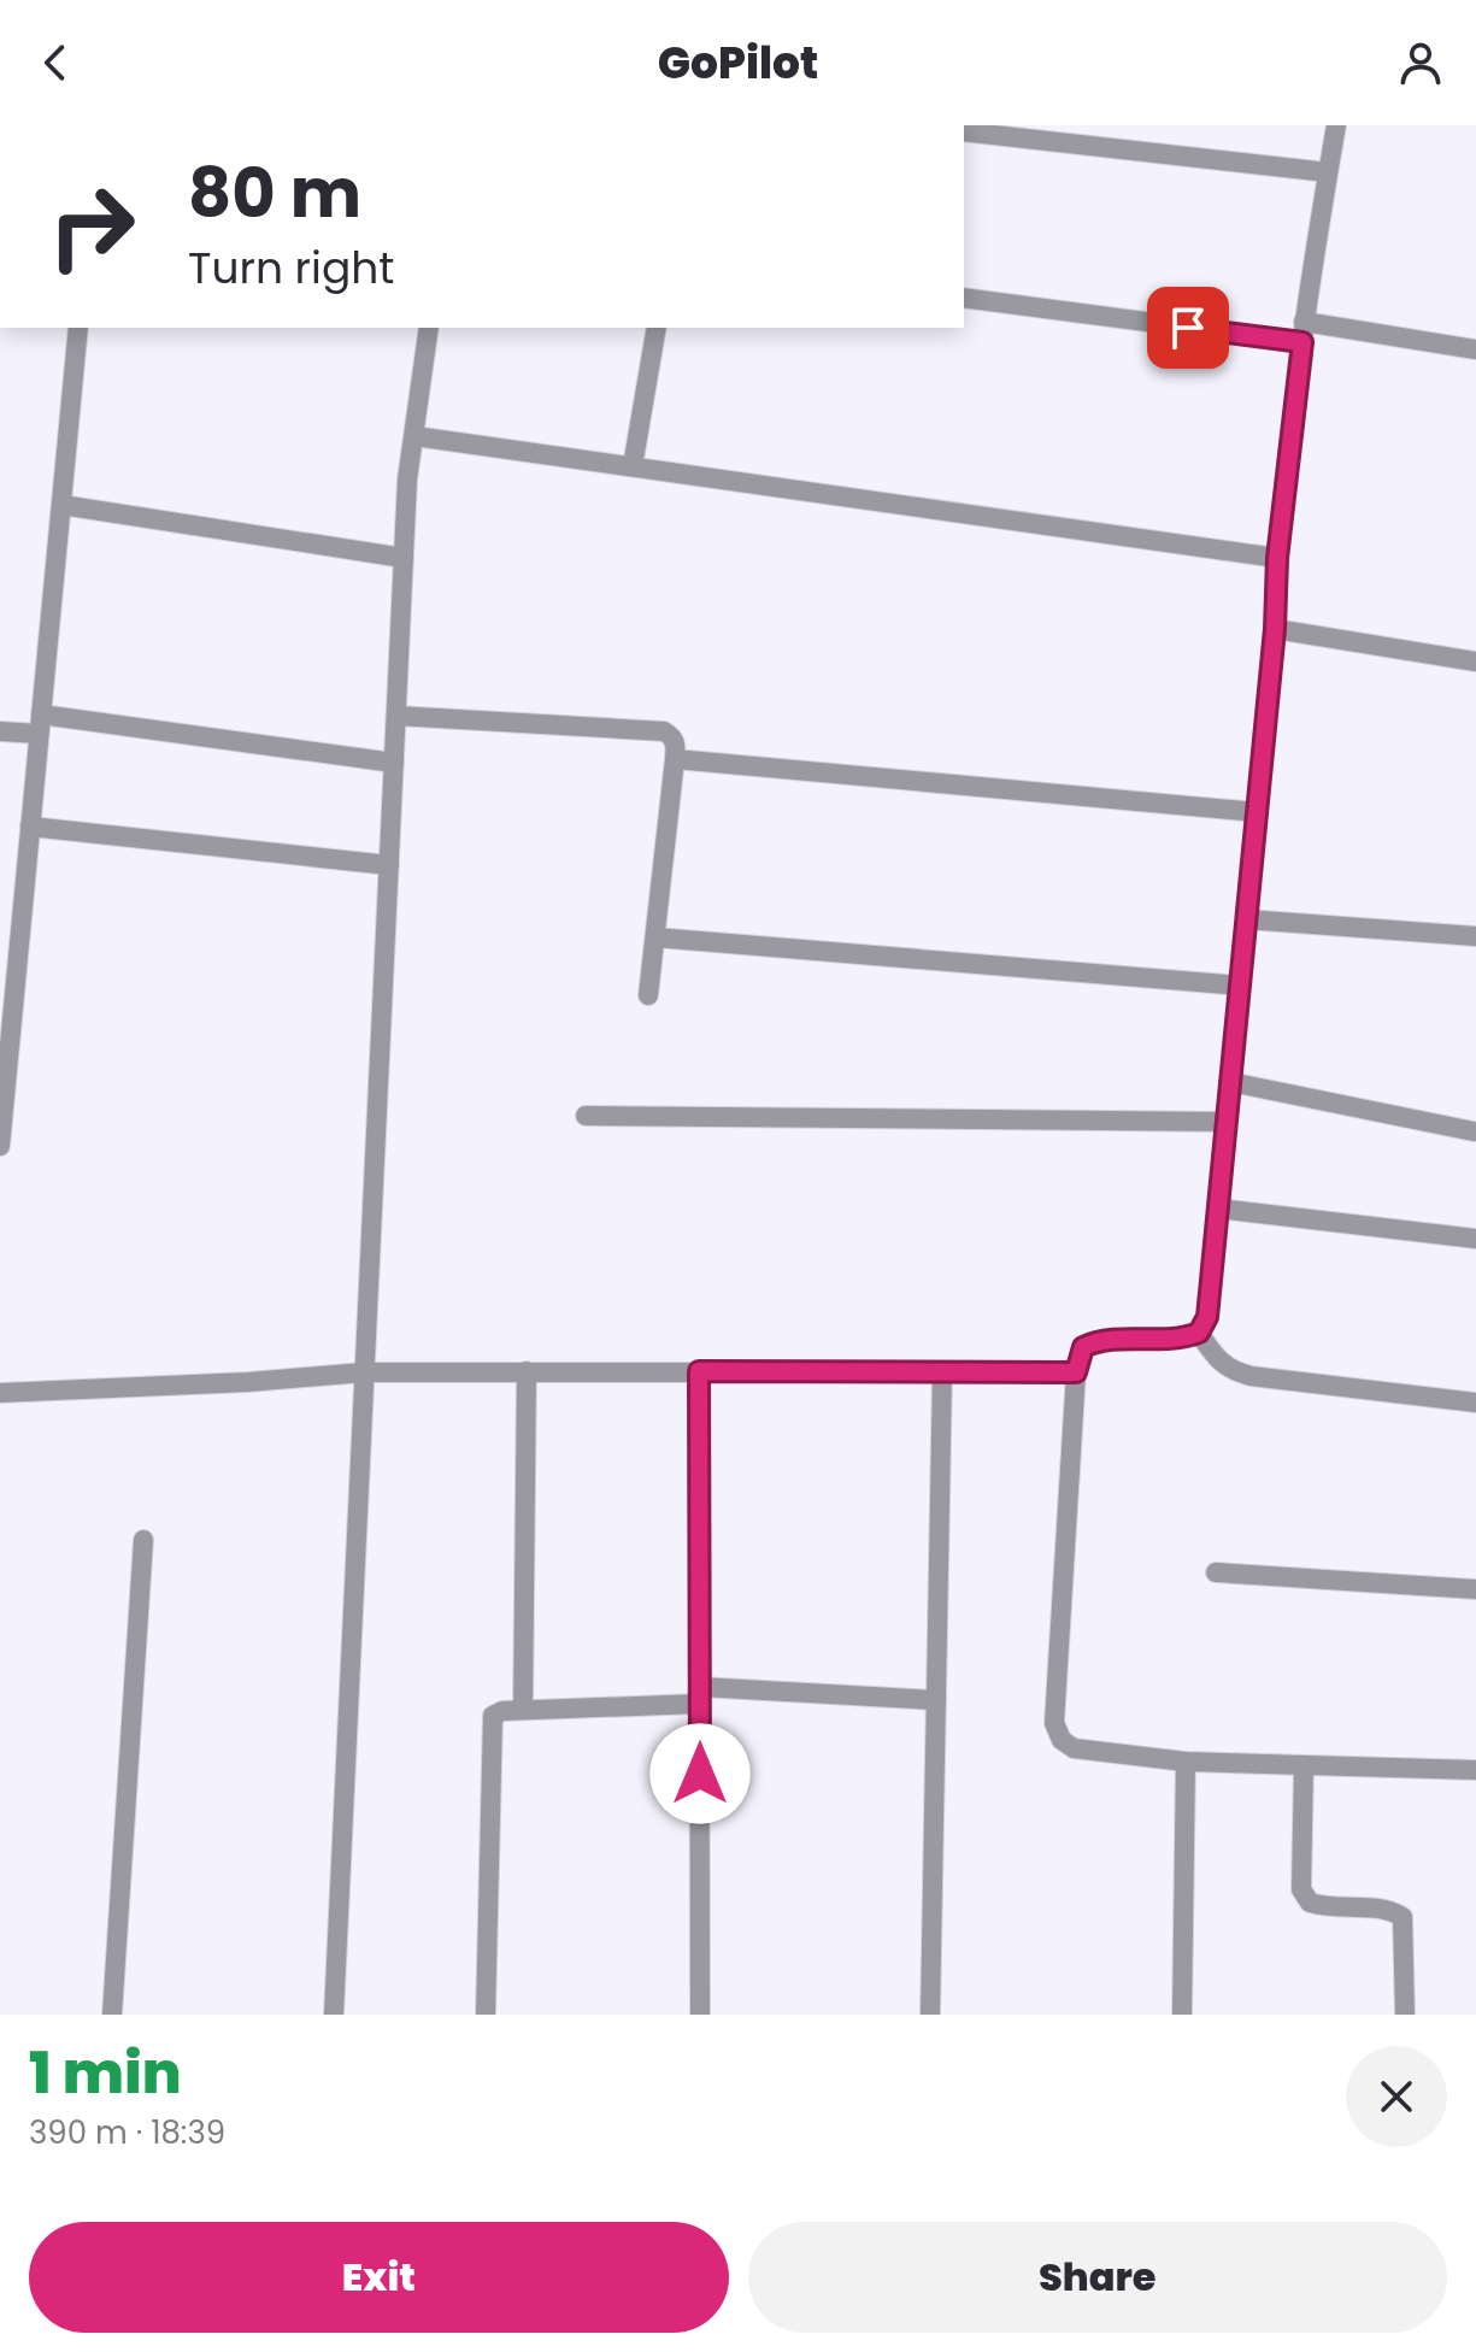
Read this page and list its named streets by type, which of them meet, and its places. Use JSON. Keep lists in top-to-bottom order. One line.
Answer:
{"page":{"header":"GoPilot","turn":["80 m","Turn right"],"heading":["1 min","390 m · 18:39"],"buttons":["Exit","Share"]}}
